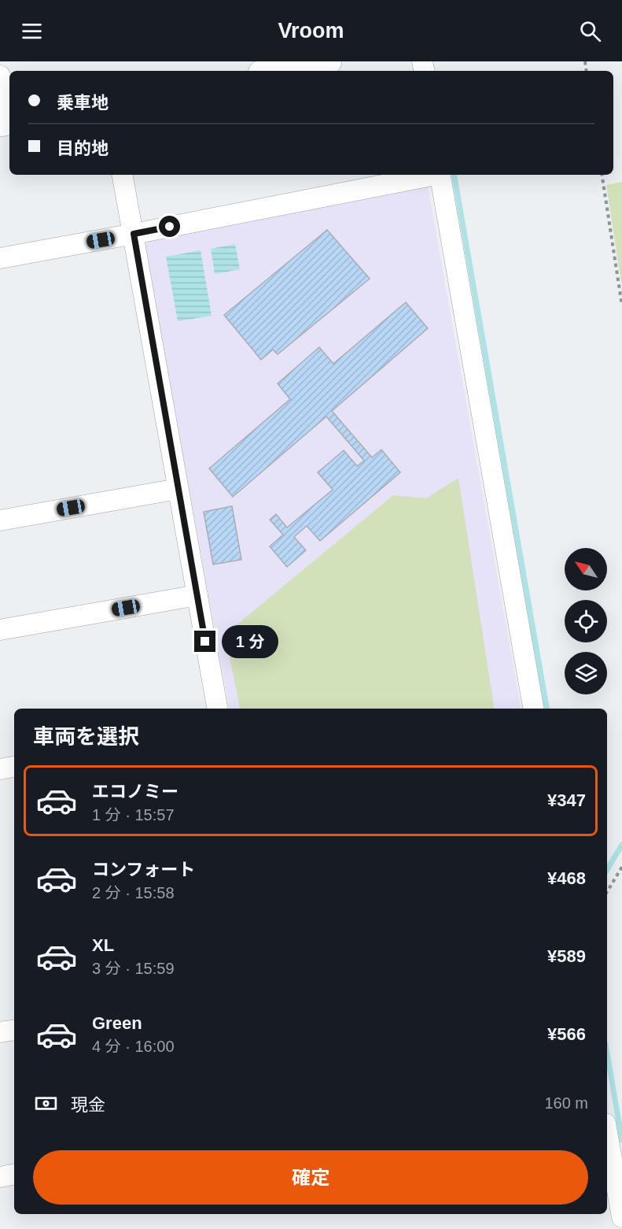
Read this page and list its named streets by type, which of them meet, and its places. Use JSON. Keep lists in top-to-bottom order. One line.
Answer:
{"north":"top left","page":{"header":"Vroom","banner":["乗車地","目的地"],"bubble":"1 分","heading":"車両を選択","list":[{"name":"エコノミー","note":"1 分 · 15:57","value":"¥347"},{"name":"コンフォート","note":"2 分 · 15:58","value":"¥468"},{"name":"XL","note":"3 分 · 15:59","value":"¥589"},{"name":"Green","note":"4 分 · 16:00","value":"¥566"}],"pay":["現金","160 m"],"buttons":"確定"}}
